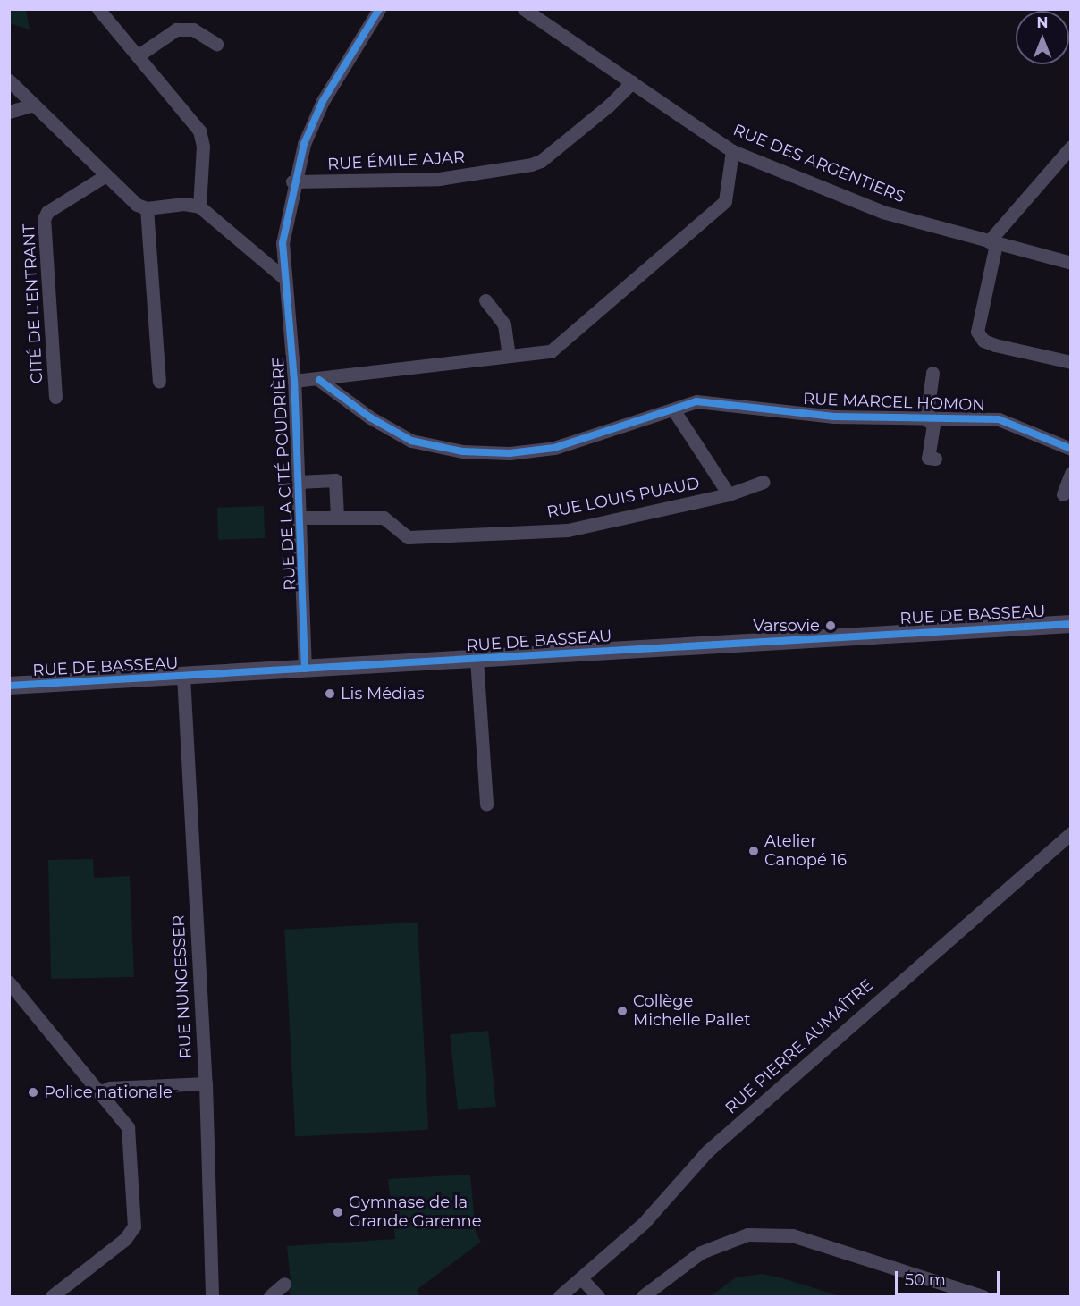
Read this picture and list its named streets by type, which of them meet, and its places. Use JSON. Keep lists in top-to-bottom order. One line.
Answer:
{"streets":{"street":["RUE ÉMILE AJAR","RUE DES ARGENTIERS","CITÉ DE L'ENTRANT","RUE MARCEL HOMON","RUE DE LA CITÉ POUDRIÈRE","RUE LOUIS PUAUD","RUE DE BASSEAU","RUE NUNGESSER","RUE PIERRE AUMAÎTRE"]},"crossings":[["RUE ÉMILE AJAR","RUE DES ARGENTIERS"],["RUE ÉMILE AJAR","RUE DE LA CITÉ POUDRIÈRE"],["RUE MARCEL HOMON","RUE LOUIS PUAUD"],["RUE DE LA CITÉ POUDRIÈRE","RUE LOUIS PUAUD"],["RUE DE LA CITÉ POUDRIÈRE","RUE DE BASSEAU"],["RUE DE BASSEAU","RUE NUNGESSER"]],"places":["Varsovie","Lis Médias","Atelier Canopé 16","Collège Michelle Pallet","Police nationale","Gymnase de la Grande Garenne"],"scale_bar":"50 m","north":"top"}
